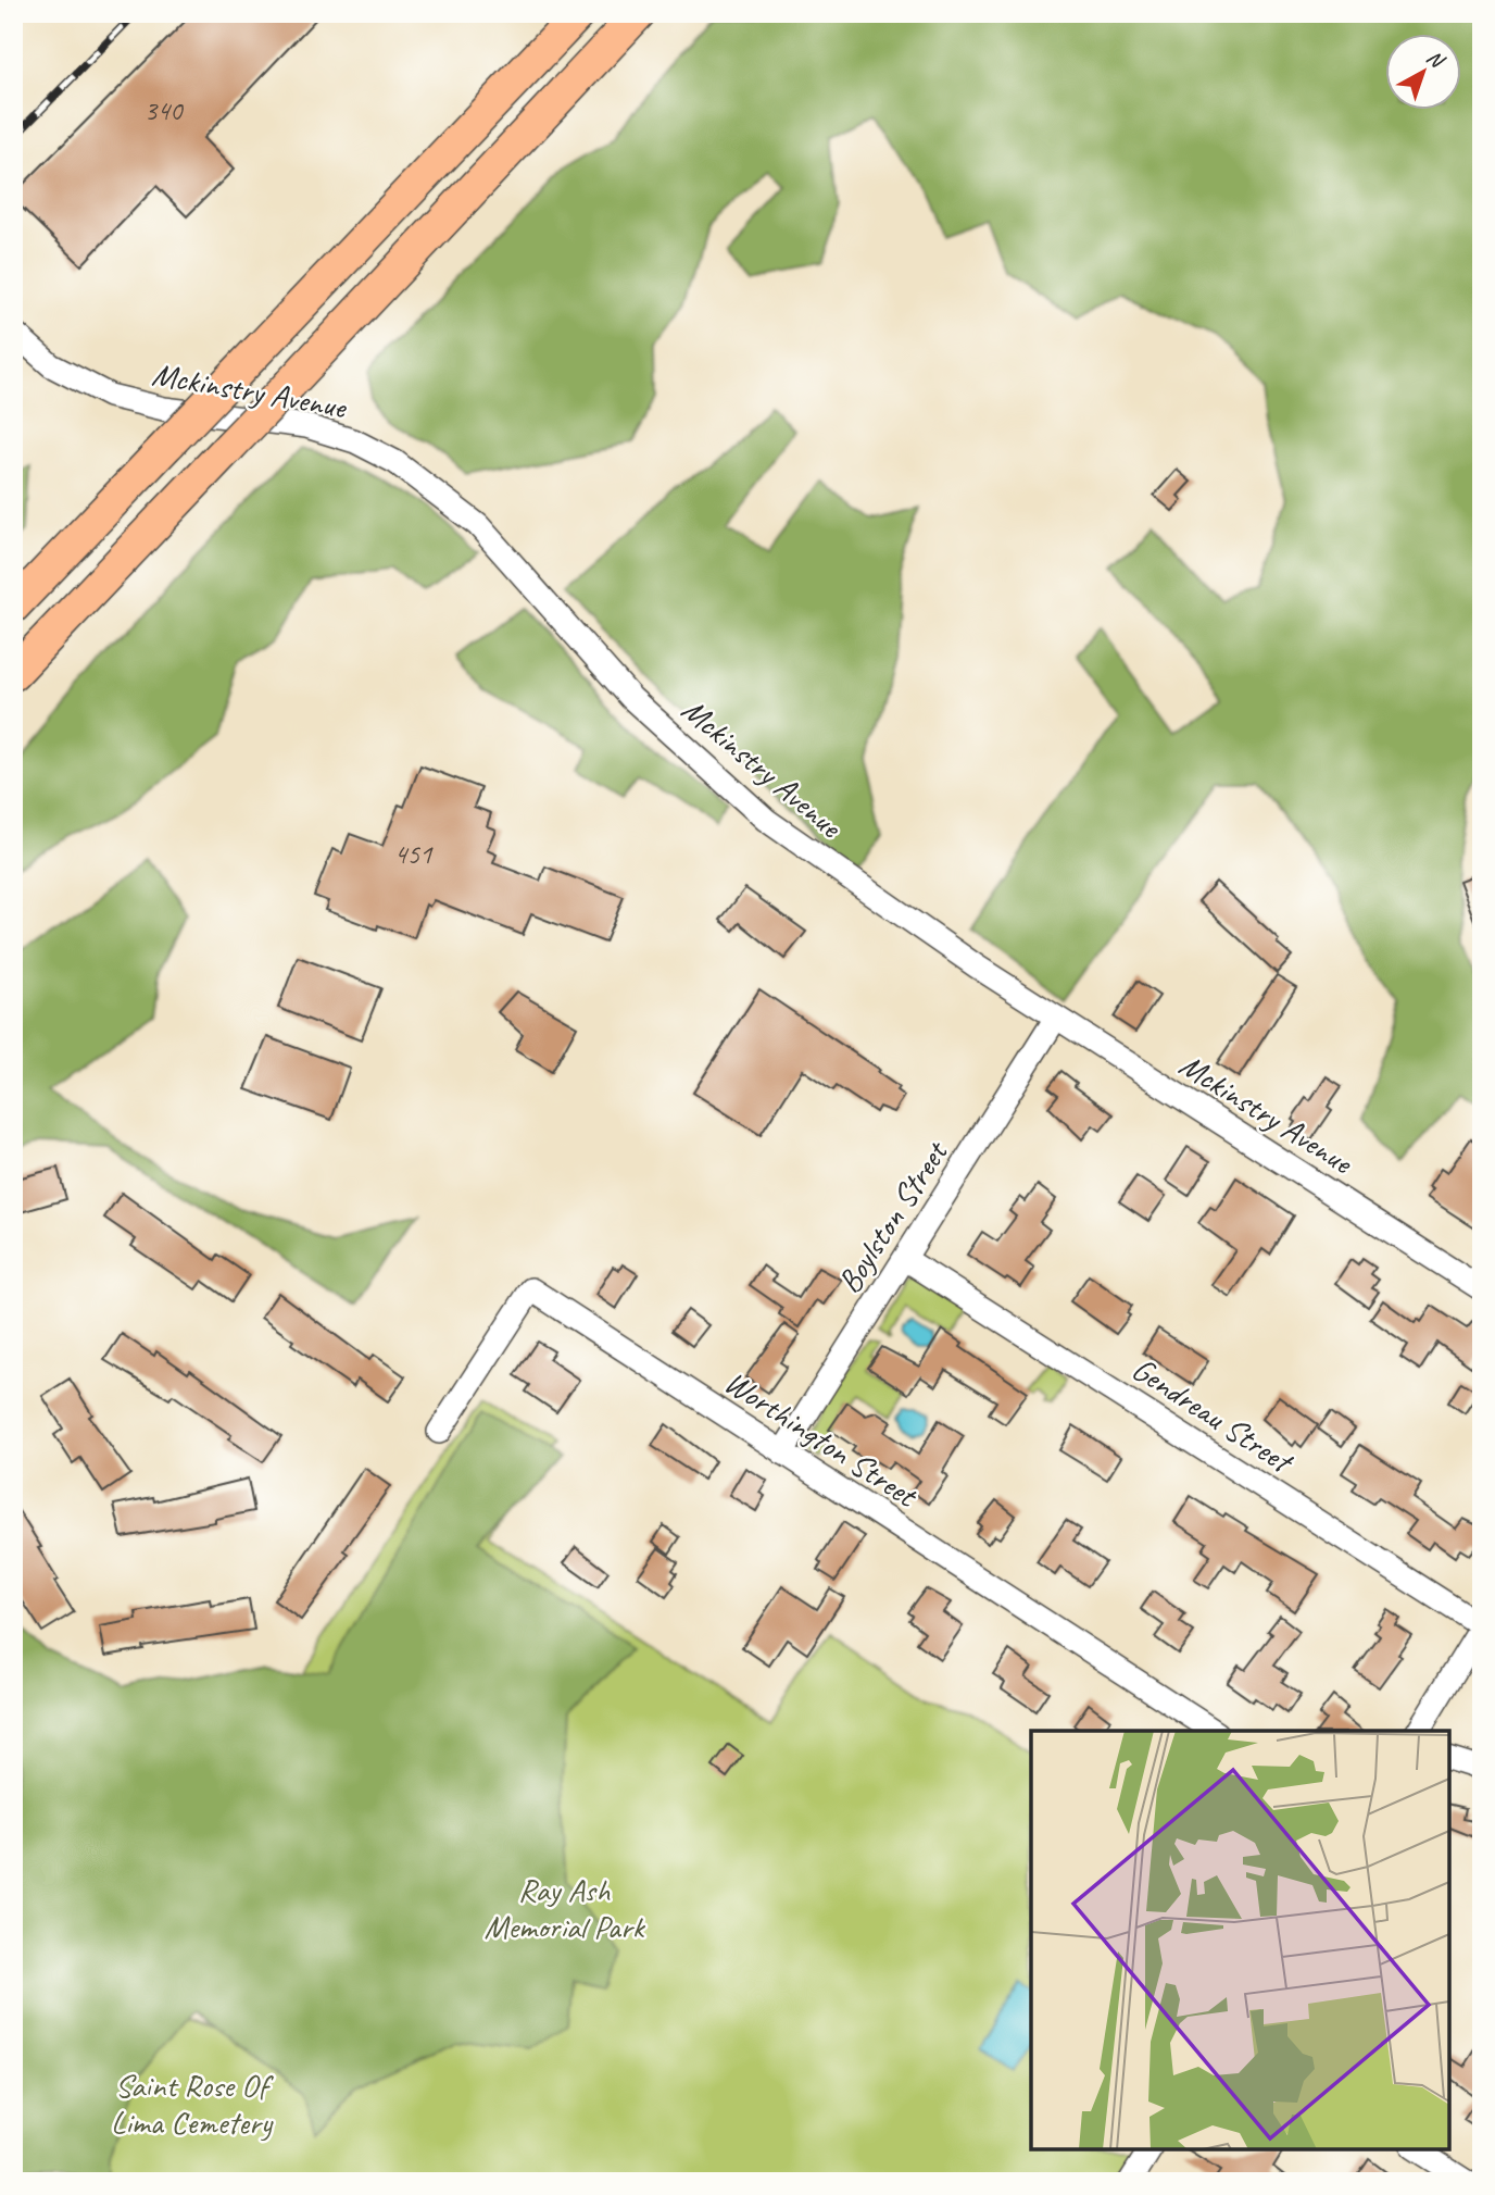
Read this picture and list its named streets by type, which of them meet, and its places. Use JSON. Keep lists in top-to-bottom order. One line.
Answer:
{"streets":{"street":["Mckinstry Avenue","Boylston Street","Gendreau Street","Worthington Street"]},"crossings":[["Mckinstry Avenue","Boylston Street"],["Boylston Street","Gendreau Street"],["Boylston Street","Worthington Street"]],"parks":["Ray Ash Memorial Park","Saint Rose Of Lima Cemetery"],"house_numbers":["340","451"],"north":"top right"}
